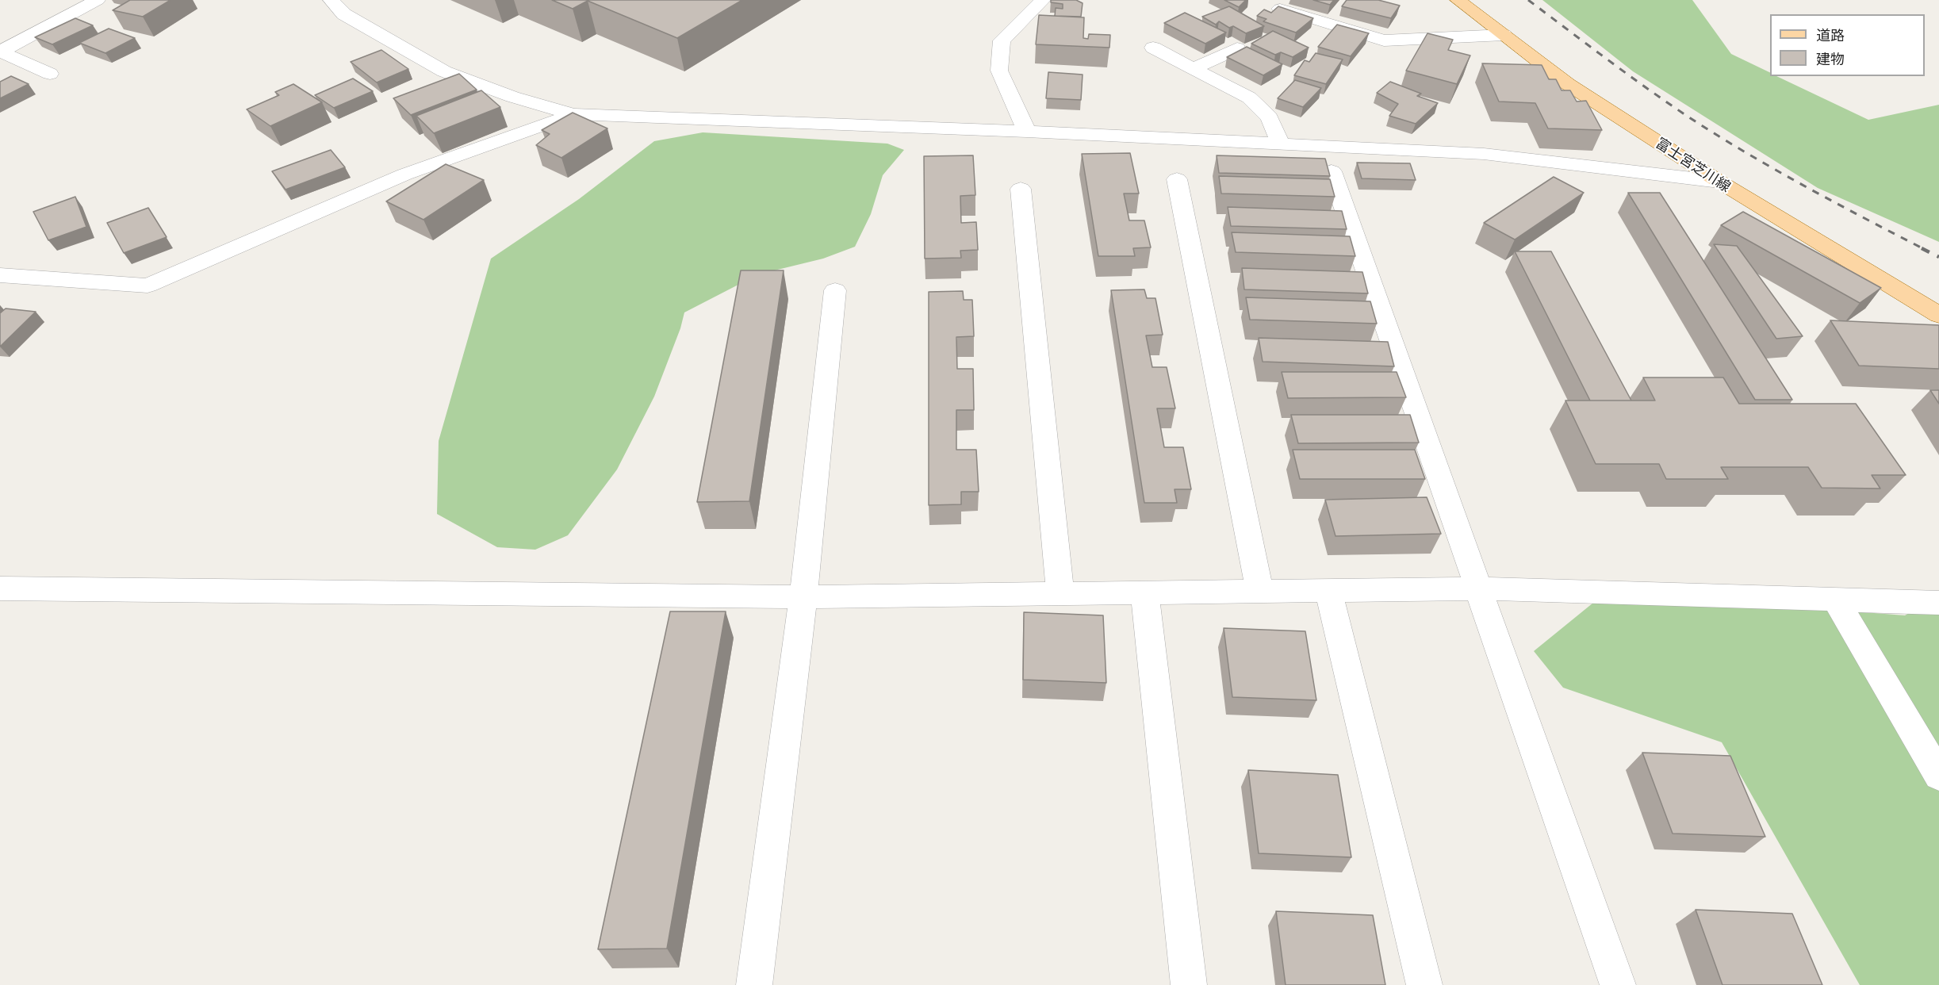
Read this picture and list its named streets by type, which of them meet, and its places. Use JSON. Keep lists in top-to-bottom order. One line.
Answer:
{"streets":{"main road":["富士宮芝川線"]},"legend":["道路","建物"]}
